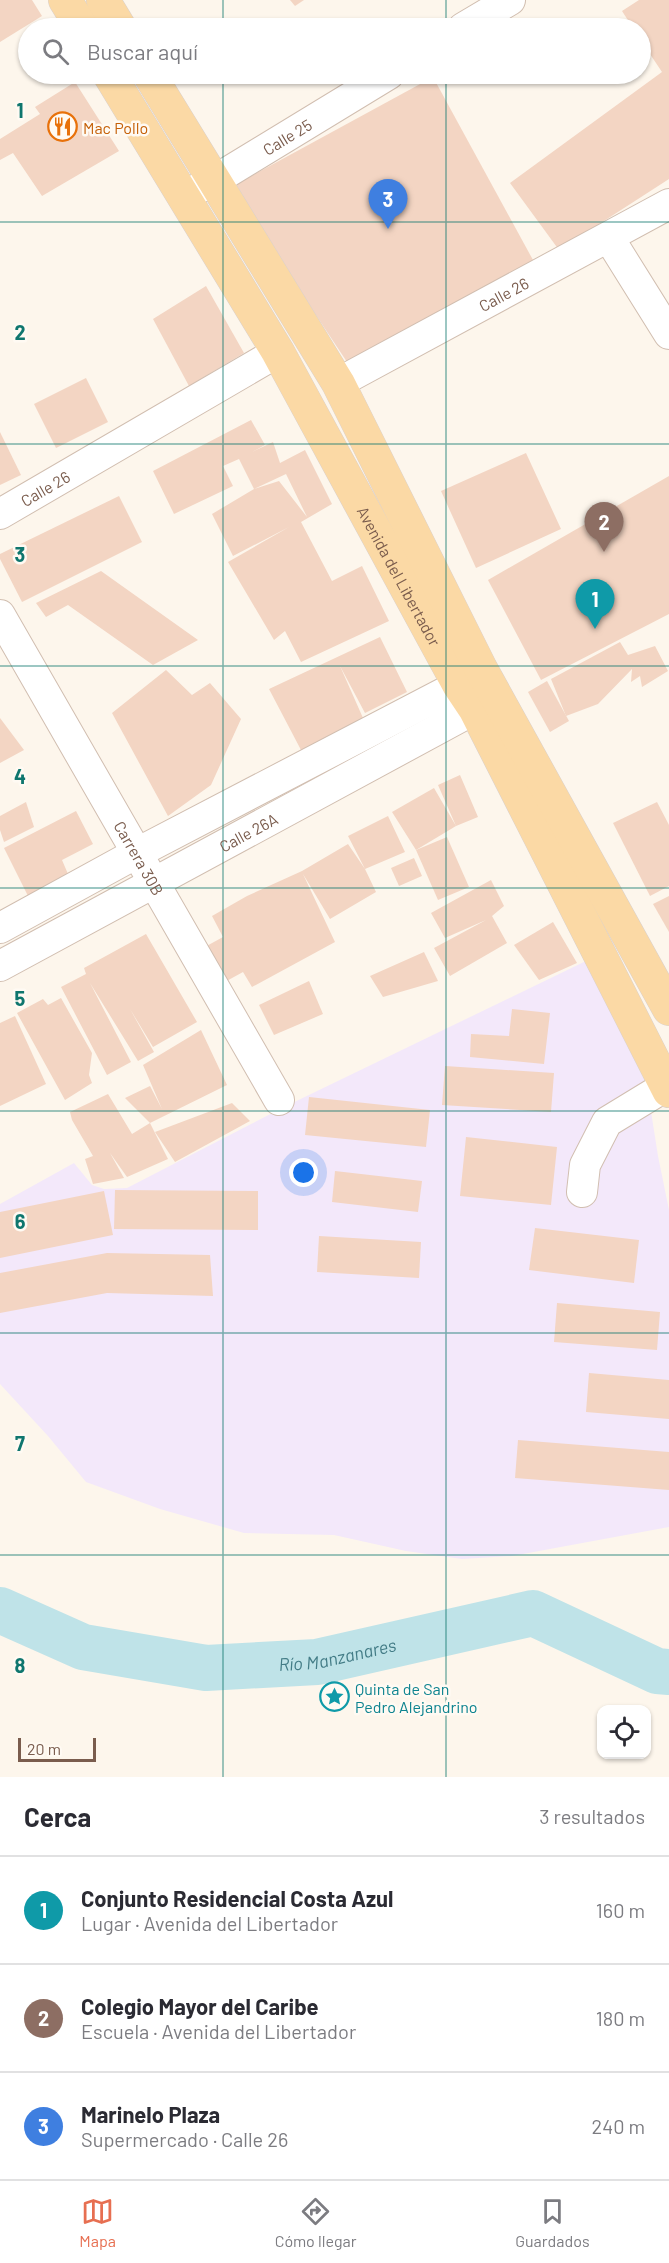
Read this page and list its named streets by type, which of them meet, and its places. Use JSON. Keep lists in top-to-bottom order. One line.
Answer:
{"streets":{"main road":["Avenida del Libertador"],"street":["Calle 25","Calle 26","Calle 26A","Carrera 30B"]},"crossings":[["Calle 25","Avenida del Libertador"],["Calle 26","Avenida del Libertador"],["Avenida del Libertador","Calle 26A"],["Calle 26A","Carrera 30B"]],"water":["Río Manzanares"],"places":{"restaurant":["Mac Pollo"],"place":["Quinta de San Pedro Alejandrino"]},"scale_bar":"20 m","page":{"search":"Buscar aquí","pins":["3","2","1"],"scale":"20 m","heading":["Cerca","3 resultados"],"list":[{"mark":"1","name":"Conjunto Residencial Costa Azul","note":"Lugar · Avenida del Libertador","value":"160 m"},{"mark":"2","name":"Colegio Mayor del Caribe","note":"Escuela · Avenida del Libertador","value":"180 m"},{"mark":"3","name":"Marinelo Plaza","note":"Supermercado · Calle 26","value":"240 m"}],"nav":["Mapa","Cómo llegar","Guardados"]},"grid":{"rows":["1","2","3","4","5","6","7","8"]}}
